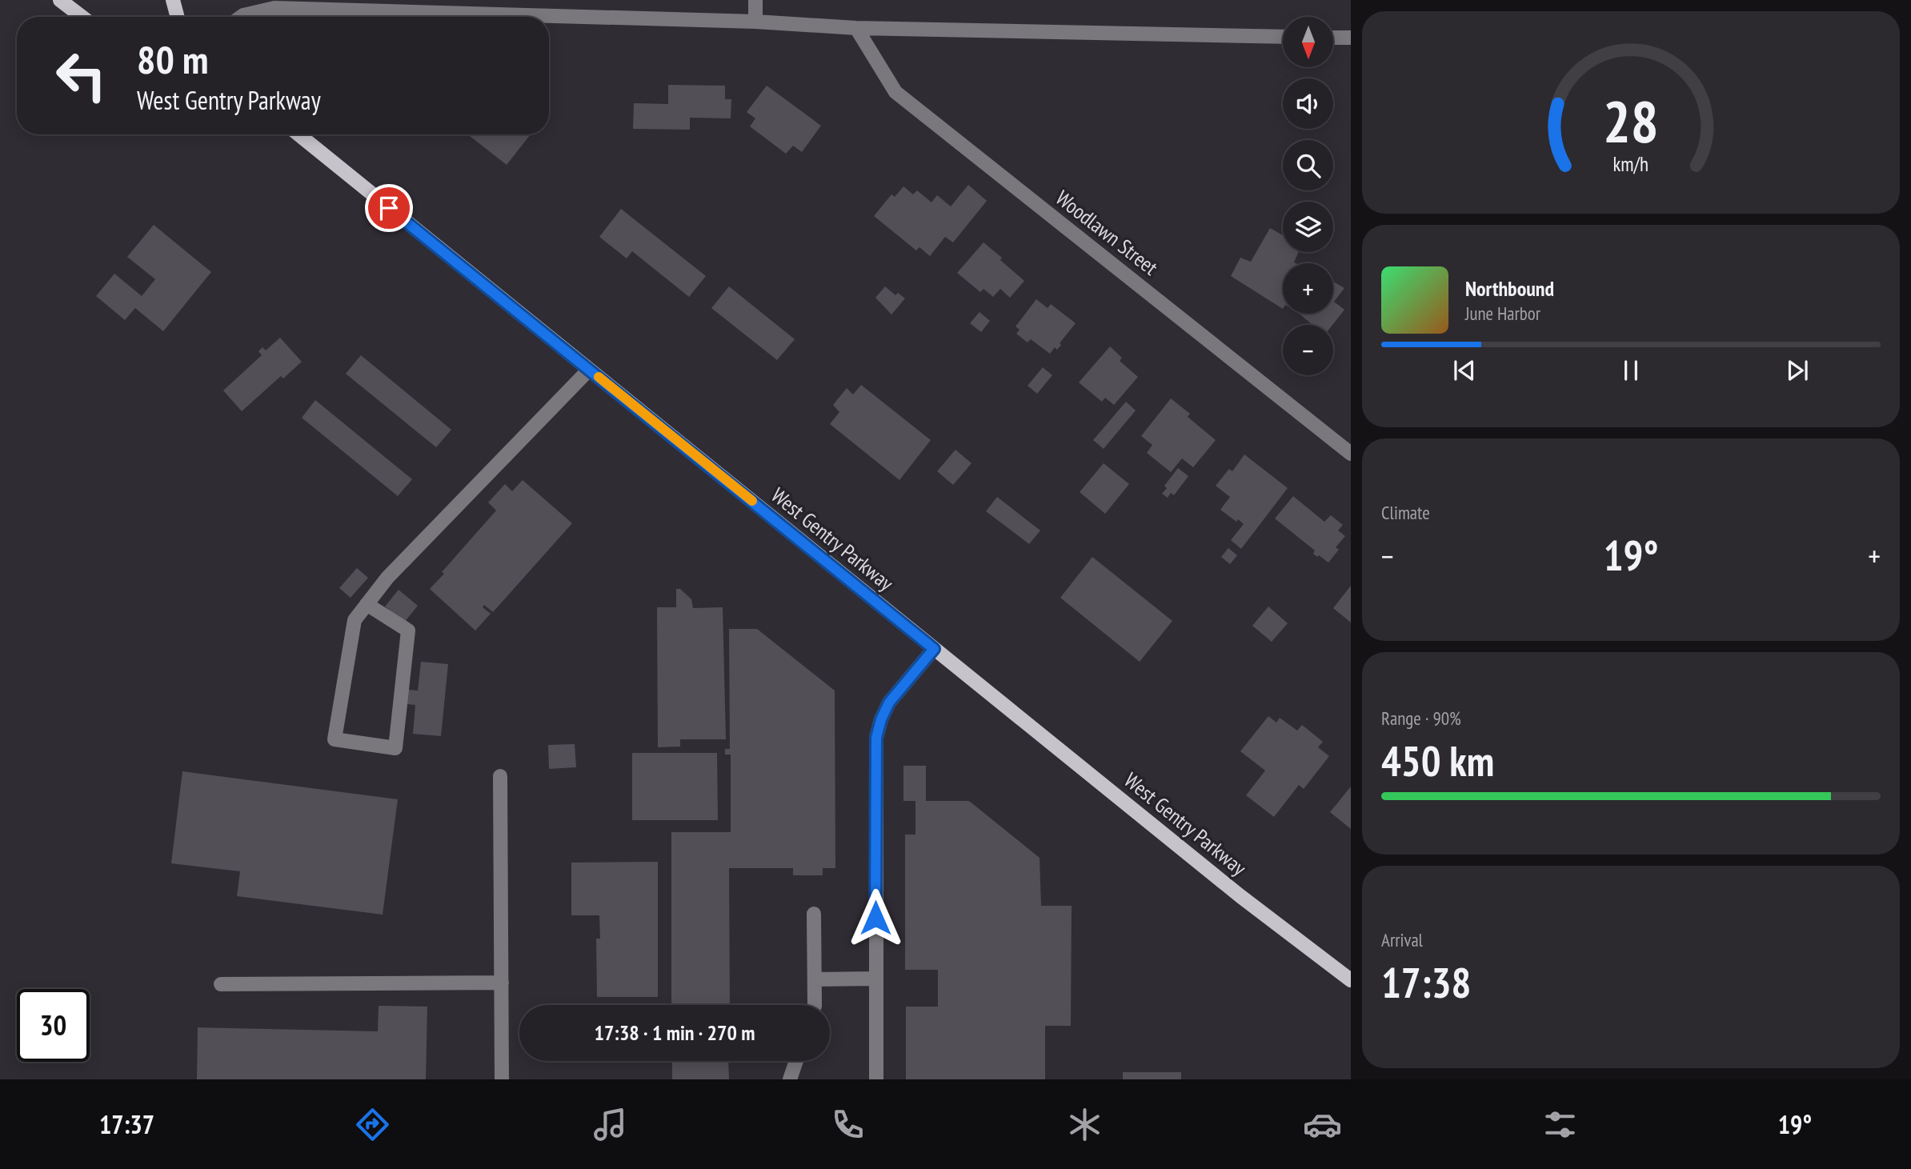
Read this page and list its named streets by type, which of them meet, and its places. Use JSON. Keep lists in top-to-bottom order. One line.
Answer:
{"streets":{"main road":["West Gentry Parkway"],"street":["Woodlawn Street"]},"north":"bottom","page":{"map_buttons":["+","−"],"turn":["80 m","West Gentry Parkway"],"song":["Northbound","June Harbor"],"tile":["Climate",["Range · 90%","450 km"],["Arrival","17:38"]],"heat":["−","19°","+"],"limit":"30","trip":"17:38 · 1 min · 270 m","tabs":["17:37","19°"],"gauge":["28","km/h"]}}
